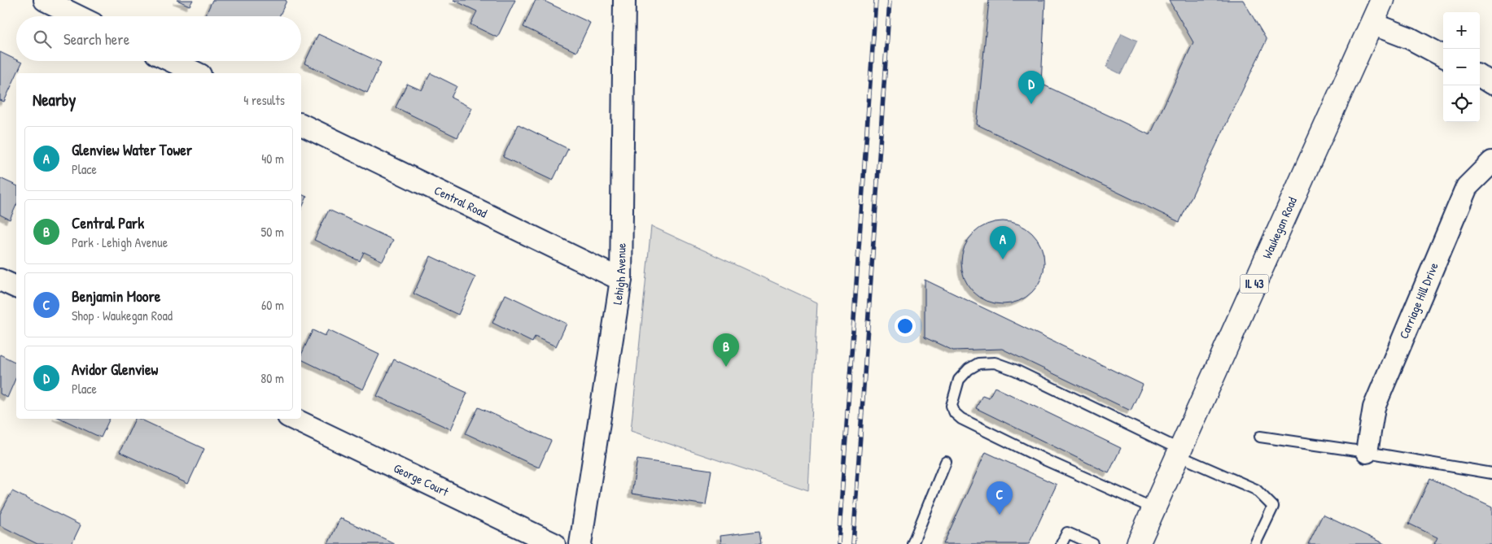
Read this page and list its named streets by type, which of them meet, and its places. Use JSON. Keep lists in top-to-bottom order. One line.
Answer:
{"streets":{"main road":["Waukegan Road","IL 43"],"street":["Central Road","Lehigh Avenue","Carriage Hill Drive","George Court"]},"crossings":[["Central Road","Lehigh Avenue"]],"page":{"map_buttons":["+","−"],"search":"Search here","pins":["D","A","B","C"],"heading":["Nearby","4 results"],"list":[{"mark":"A","name":"Glenview Water Tower","note":"Place","value":"40 m"},{"mark":"B","name":"Central Park","note":"Park · Lehigh Avenue","value":"50 m"},{"mark":"C","name":"Benjamin Moore","note":"Shop · Waukegan Road","value":"60 m"},{"mark":"D","name":"Avidor Glenview","note":"Place","value":"80 m"}]}}
